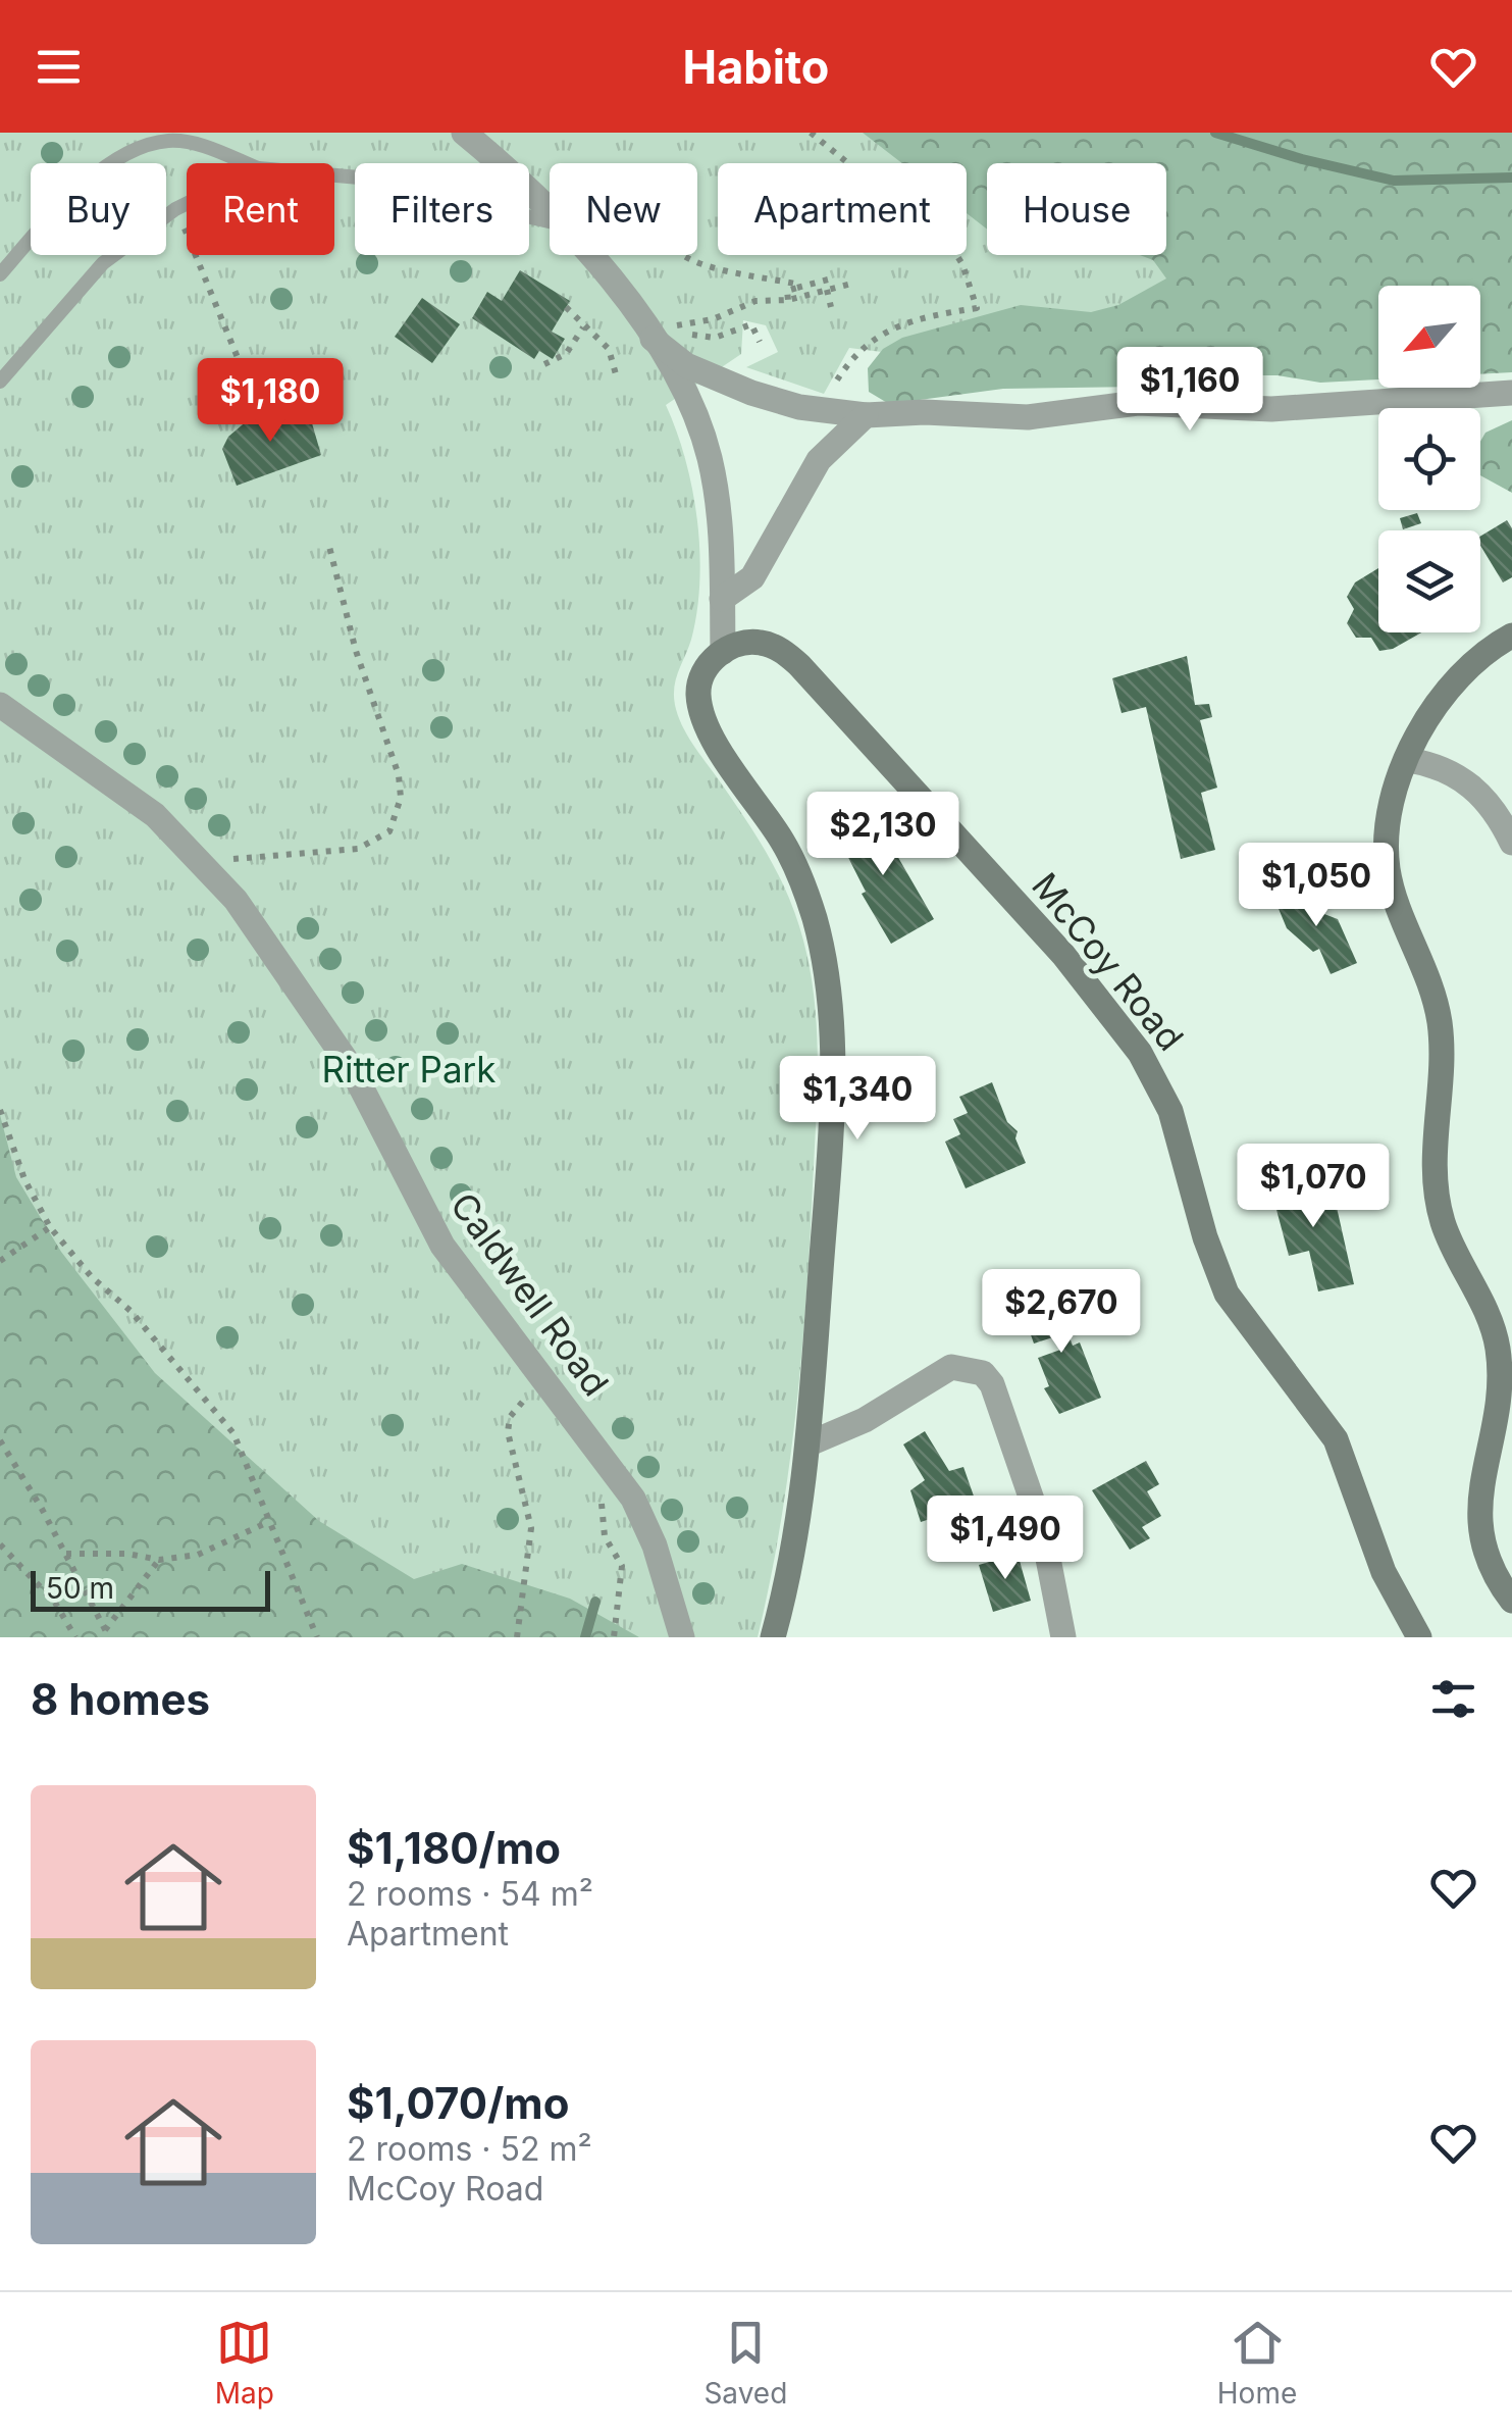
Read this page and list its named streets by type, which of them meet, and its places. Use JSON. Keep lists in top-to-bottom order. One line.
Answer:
{"streets":{"street":["McCoy Road","Caldwell Road"]},"parks":["Ritter Park"],"scale_bar":"50 m","north":"bottom left","page":{"header":"Habito","chip":["Buy","Rent","Filters","New","Apartment","House"],"price":["$1,160","$1,180","$2,130","$1,050","$1,340","$1,070","$2,670","$1,490"],"scale":"50 m","heading":"8 homes","list":[{"name":"$1,180/mo","note":"2 rooms · 54 m² · Apartment"},{"name":"$1,070/mo","note":"2 rooms · 52 m² · McCoy Road"}],"tabs":["Map","Saved","Home"]}}
